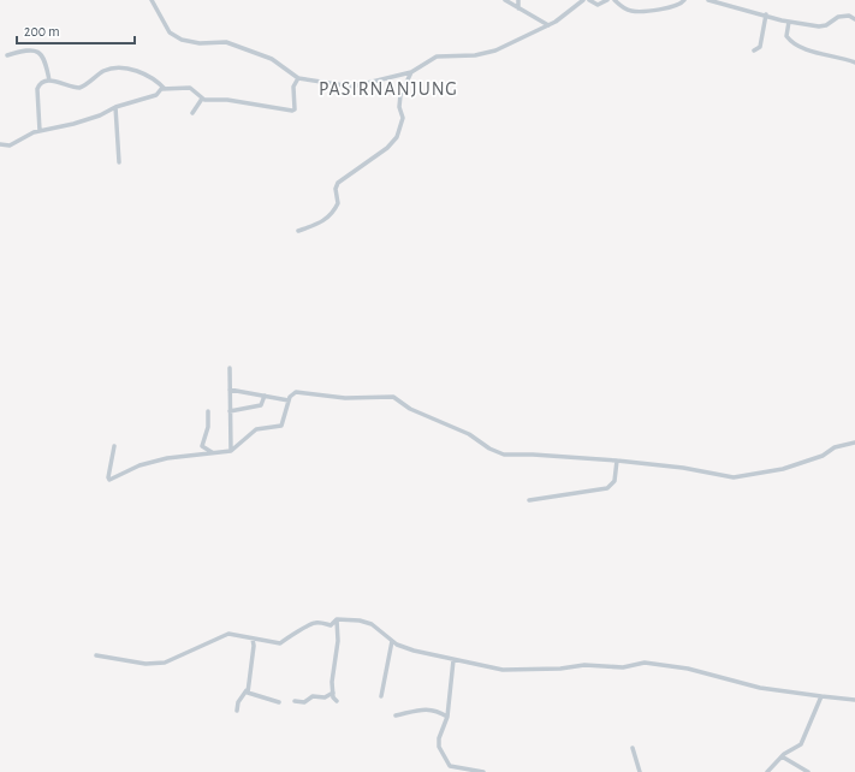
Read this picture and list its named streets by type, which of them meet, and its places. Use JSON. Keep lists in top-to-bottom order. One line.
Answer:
{"districts":["PASIRNANJUNG"],"scale_bar":"200 m"}
